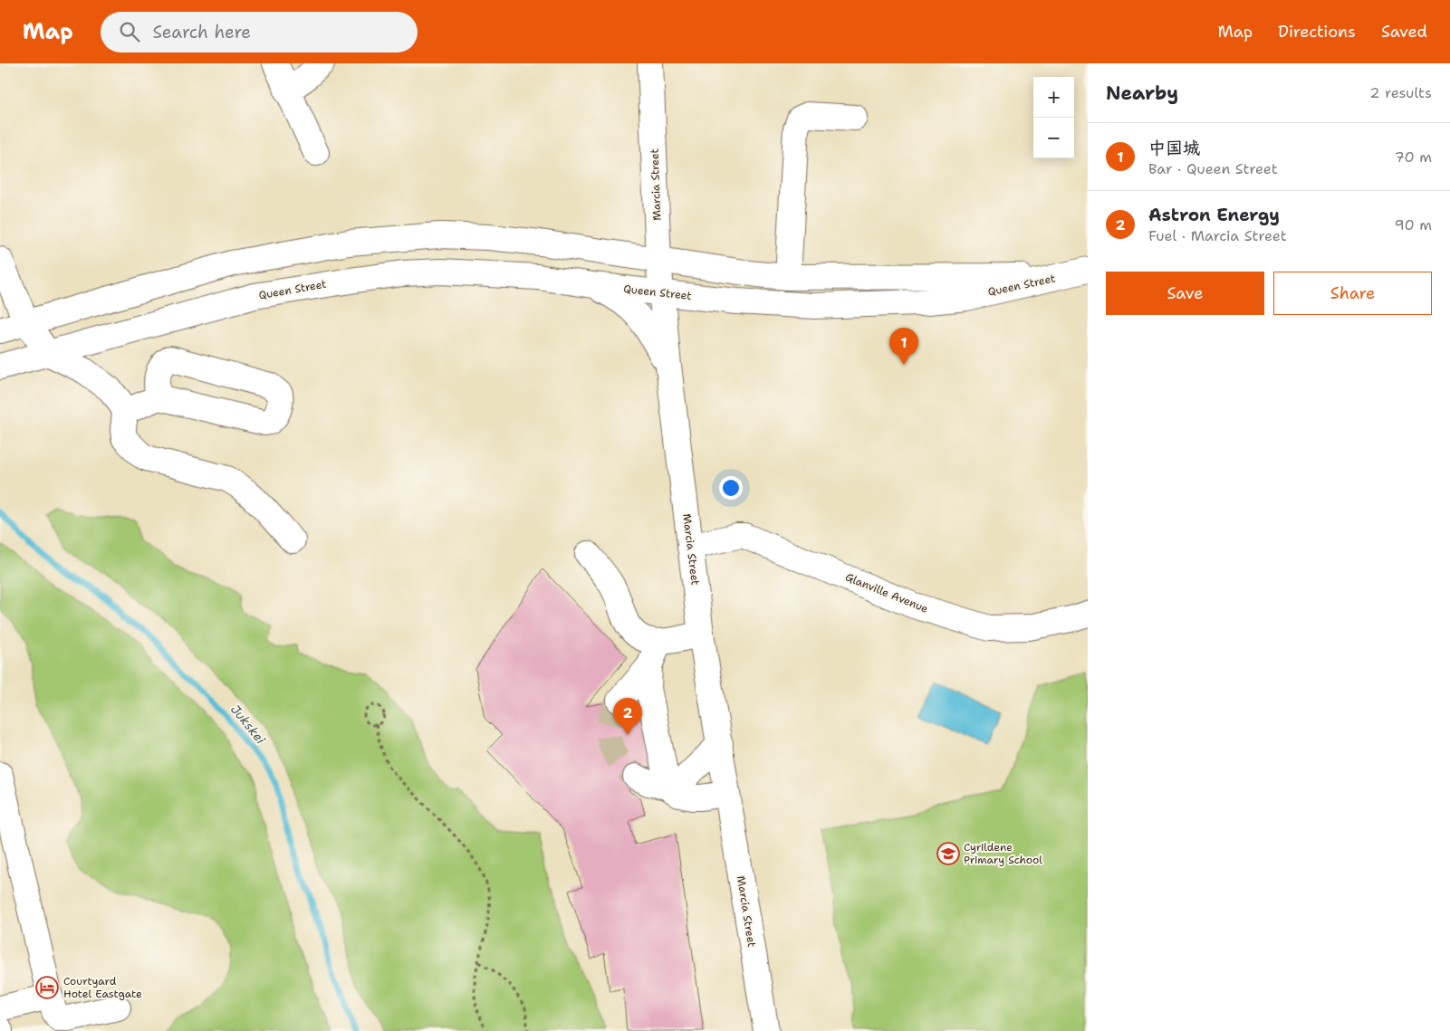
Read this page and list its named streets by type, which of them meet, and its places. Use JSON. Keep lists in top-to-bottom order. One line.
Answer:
{"streets":{"main road":["Marcia Street","Queen Street","Glanville Avenue"]},"crossings":[["Marcia Street","Queen Street"],["Marcia Street","Glanville Avenue"]],"water":["Jukskei"],"places":{"school or university":["Cyrildene Primary School"],"hotel":["Courtyard Hotel Eastgate"]},"page":{"header":"Map","search":"Search here","nav":["Map","Directions","Saved"],"heading":["Nearby","2 results"],"map_buttons":["+","−"],"list":[{"mark":"1","name":"中国城","note":"Bar · Queen Street","value":"70 m"},{"mark":"2","name":"Astron Energy","note":"Fuel · Marcia Street","value":"90 m"}],"buttons":["Save","Share"],"pins":["1","2"]}}
